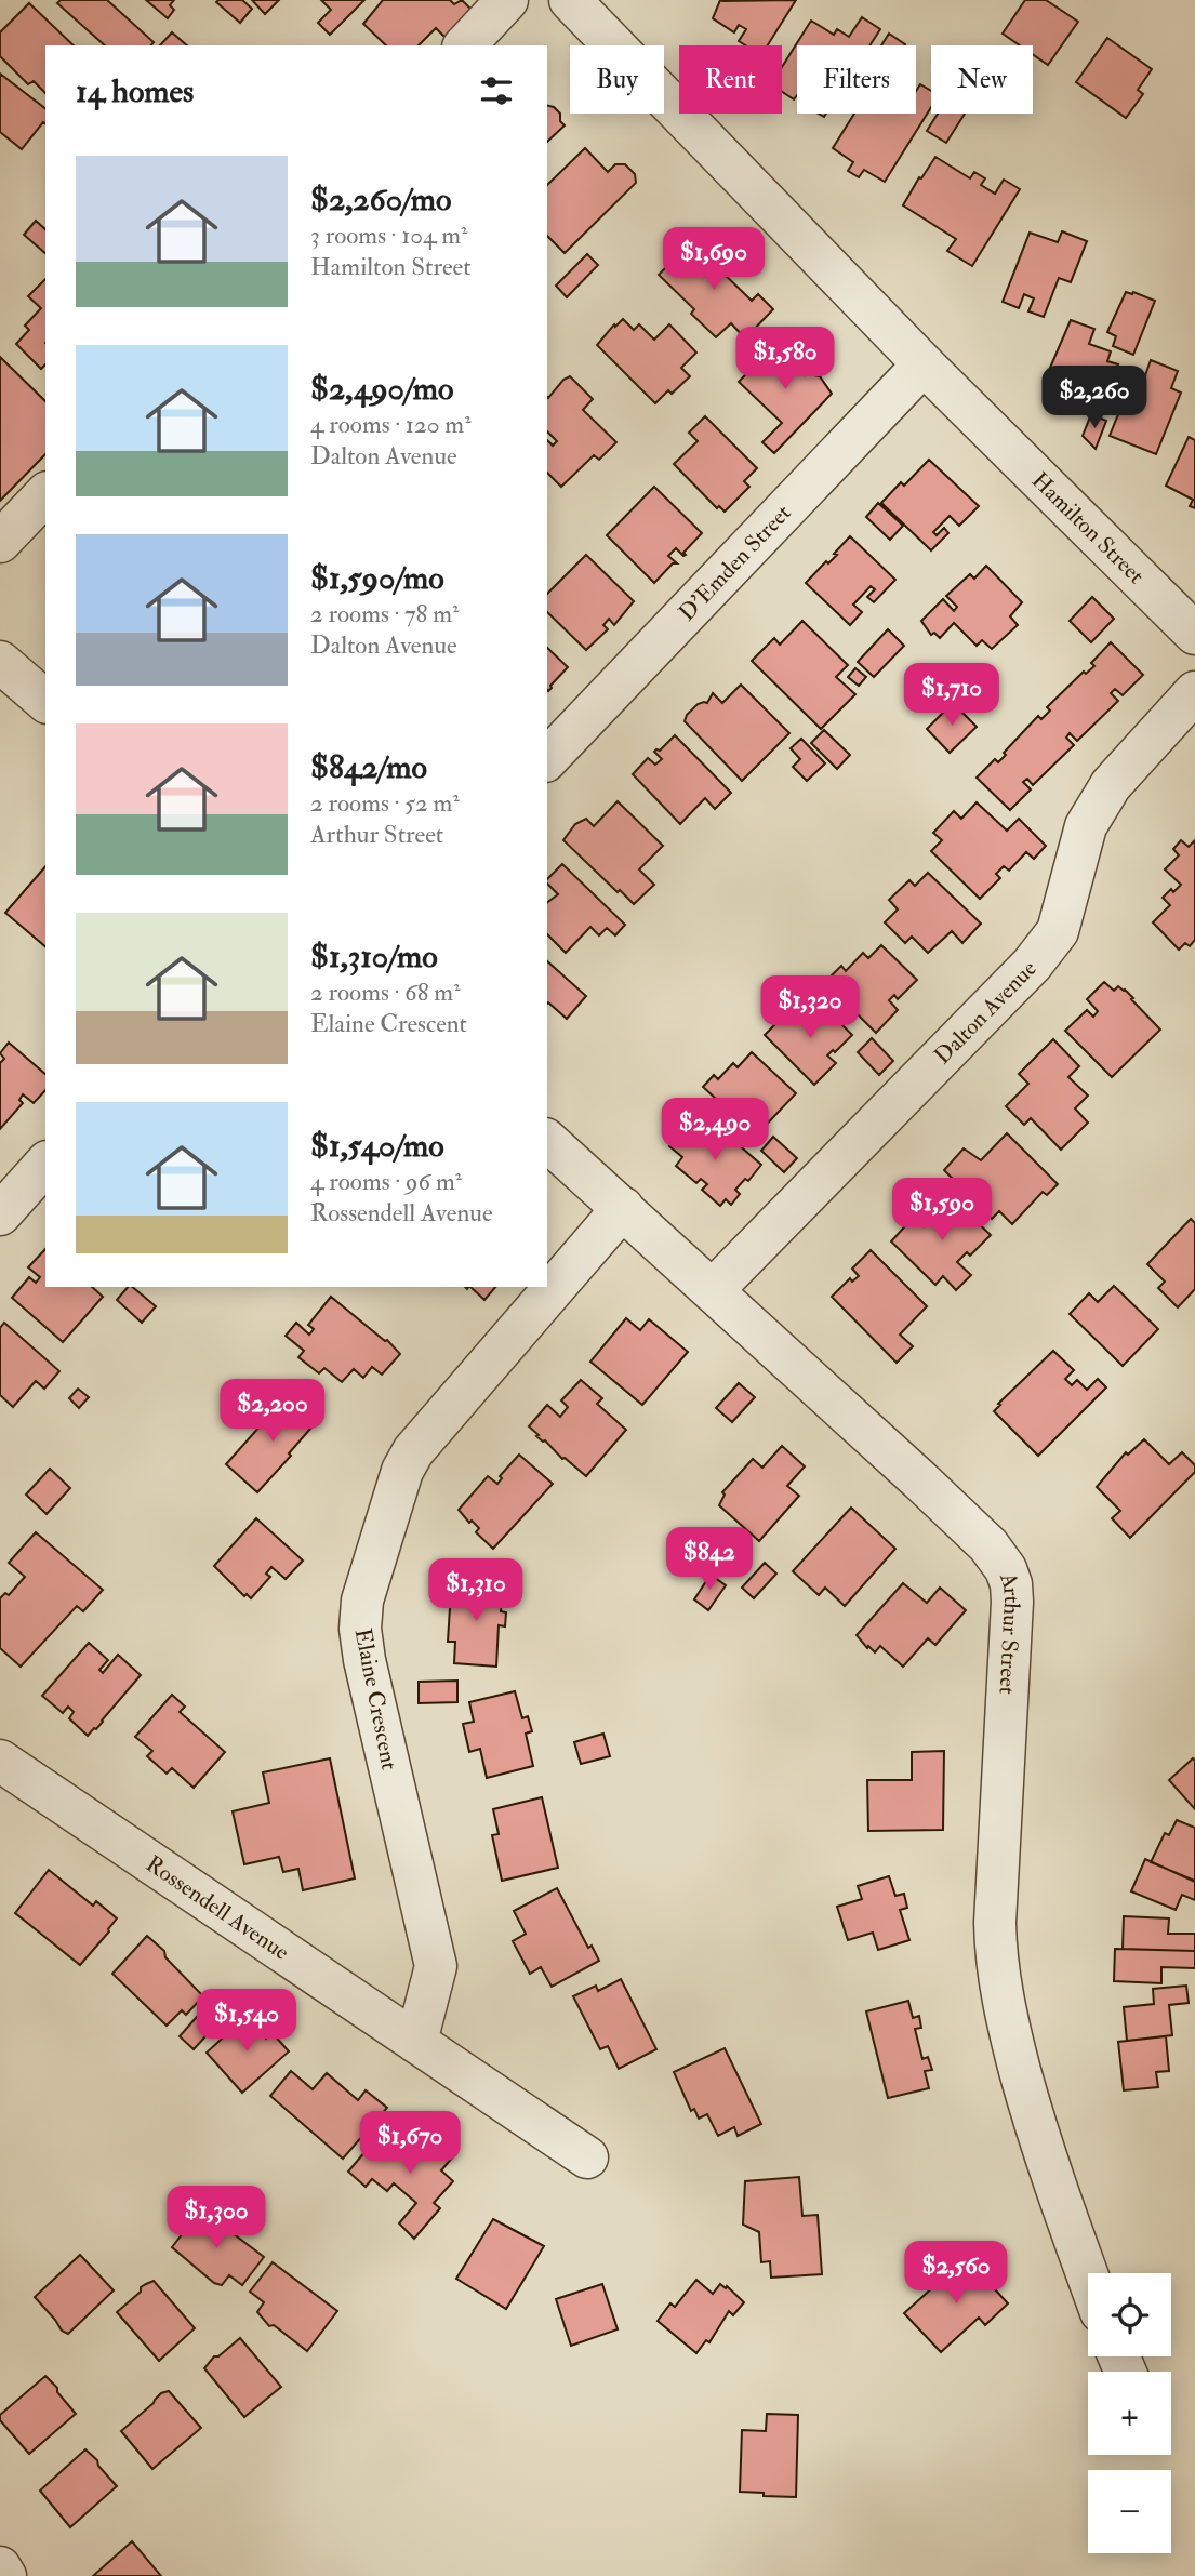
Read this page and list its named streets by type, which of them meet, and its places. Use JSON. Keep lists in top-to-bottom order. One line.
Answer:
{"streets":{"street":["Hamilton Street","D'Emden Street","Dalton Avenue","Arthur Street","Elaine Crescent","Rossendell Avenue"]},"crossings":[["Hamilton Street","D'Emden Street"],["Dalton Avenue","Arthur Street"],["Arthur Street","Elaine Crescent"],["Elaine Crescent","Rossendell Avenue"]],"page":{"chip":["Buy","Rent","Filters","New"],"heading":"14 homes","list":[{"name":"$2,260/mo","note":"3 rooms · 104 m² · Hamilton Street"},{"name":"$2,490/mo","note":"4 rooms · 120 m² · Dalton Avenue"},{"name":"$1,590/mo","note":"2 rooms · 78 m² · Dalton Avenue"},{"name":"$842/mo","note":"2 rooms · 52 m² · Arthur Street"},{"name":"$1,310/mo","note":"2 rooms · 68 m² · Elaine Crescent"},{"name":"$1,540/mo","note":"4 rooms · 96 m² · Rossendell Avenue"}],"price":["$1,690","$1,580","$2,260","$1,710","$1,320","$2,490","$1,590","$2,200","$842","$1,310","$1,540","$1,670","$1,300","$2,560"],"map_buttons":["+","−"]}}
